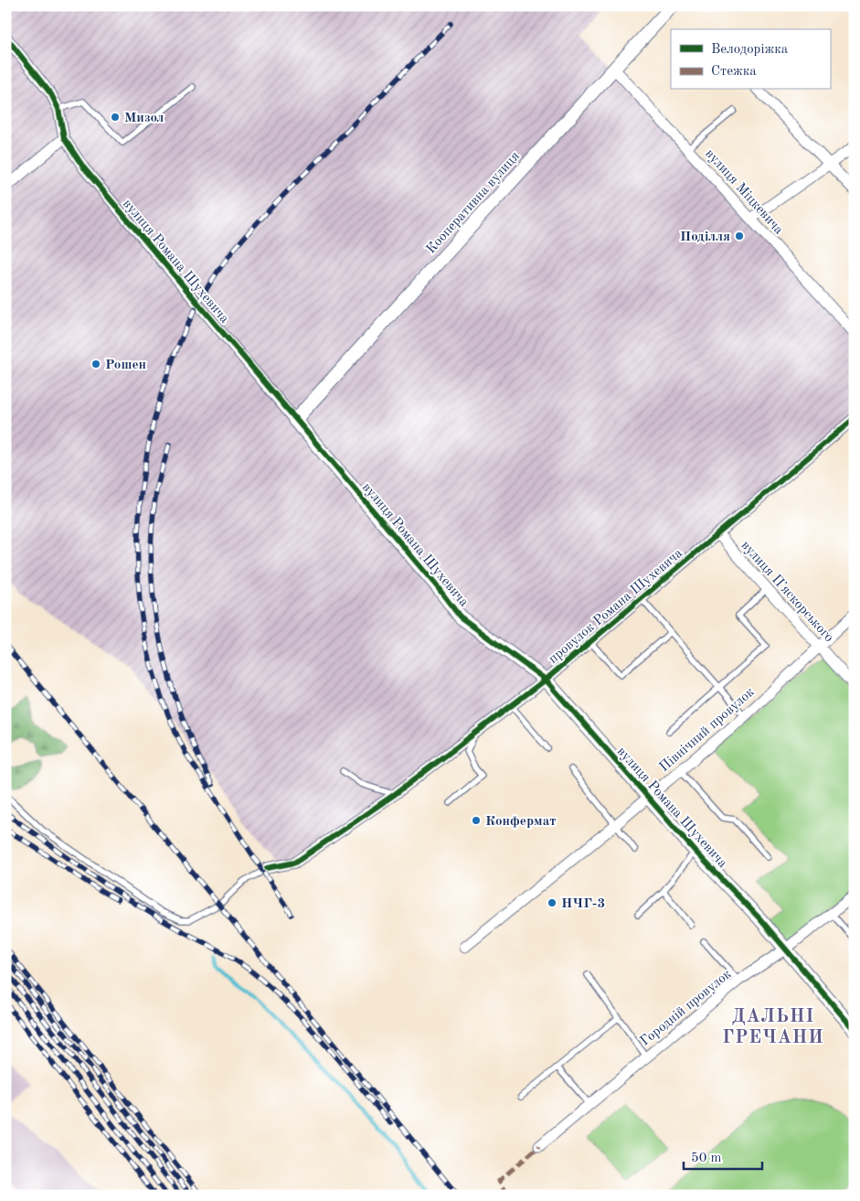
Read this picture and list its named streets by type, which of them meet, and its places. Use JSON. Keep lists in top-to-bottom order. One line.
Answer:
{"streets":{"street":["вулиця Міцкевича","Кооперативна вулиця","вулиця Романа Шухевича","вулиця Пʼяскорського","провулок Романа Шухевича","Північний провулок","Городній провулок"]},"crossings":[["вулиця Міцкевича","Кооперативна вулиця"],["Кооперативна вулиця","вулиця Романа Шухевича"],["вулиця Романа Шухевича","провулок Романа Шухевича"],["вулиця Романа Шухевича","Північний провулок"],["вулиця Романа Шухевича","Городній провулок"],["вулиця Пʼяскорського","провулок Романа Шухевича"],["вулиця Пʼяскорського","Північний провулок"]],"districts":["ДАЛЬНІ ГРЕЧАНИ"],"places":["Мизол","Поділля","Рошен","Конфермат","НЧГ-3"],"legend":["Велодоріжка","Стежка"],"scale_bar":"50 m"}
